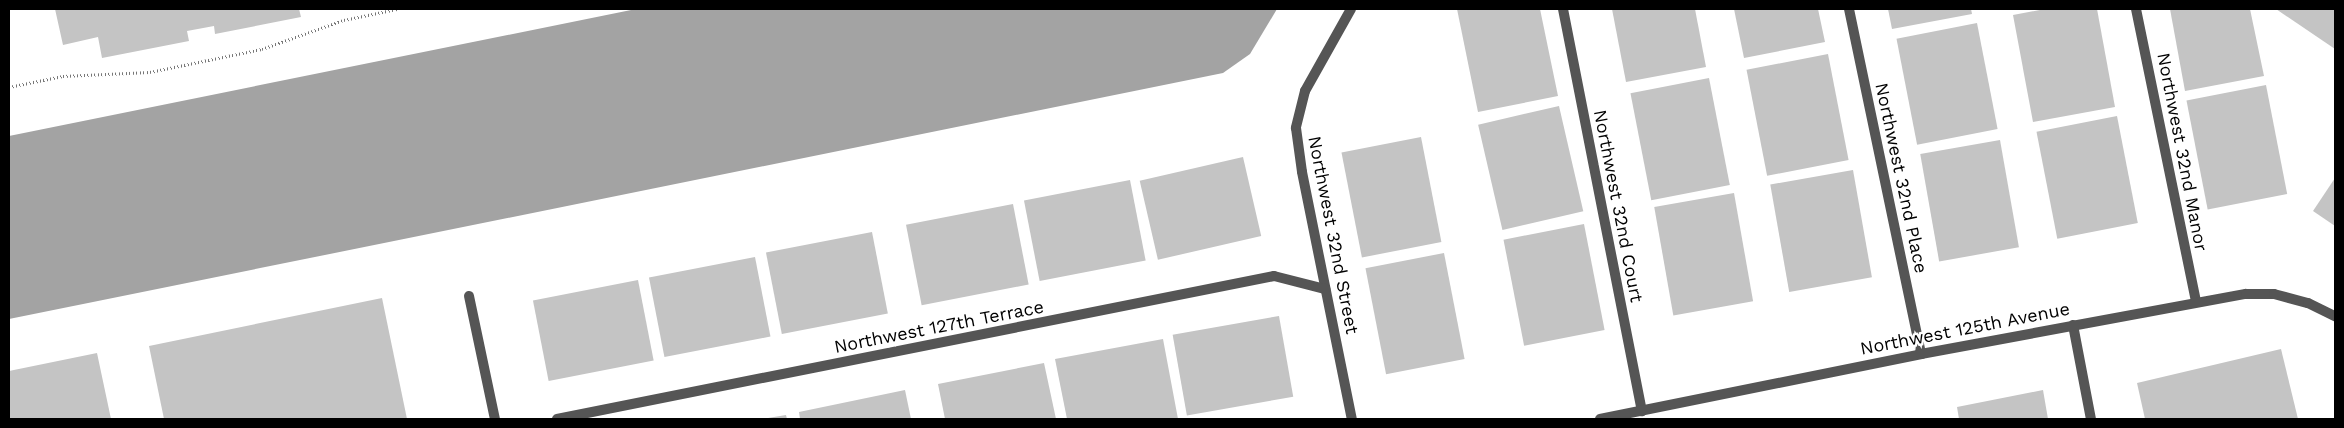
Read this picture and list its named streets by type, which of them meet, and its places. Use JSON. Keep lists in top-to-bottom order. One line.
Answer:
{"streets":{"street":["Northwest 32nd Manor","Northwest 32nd Place","Northwest 32nd Court","Northwest 32nd Street","Northwest 127th Terrace","Northwest 125th Avenue"]},"crossings":[["Northwest 32nd Manor","Northwest 125th Avenue"],["Northwest 32nd Place","Northwest 125th Avenue"],["Northwest 32nd Court","Northwest 125th Avenue"],["Northwest 32nd Street","Northwest 127th Terrace"]]}
